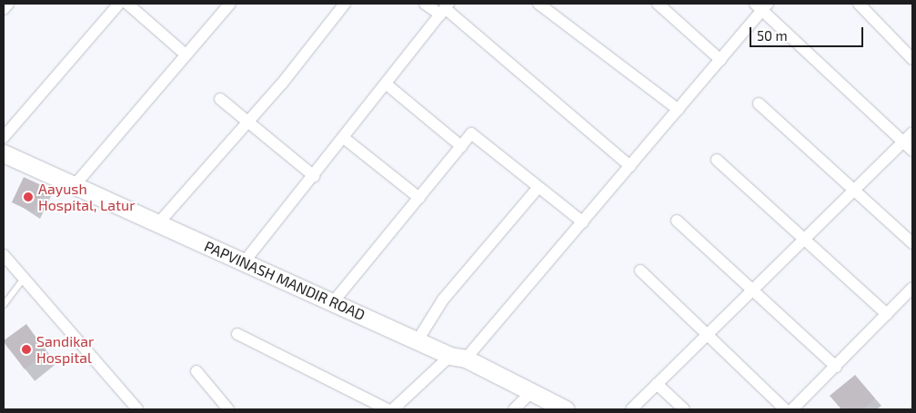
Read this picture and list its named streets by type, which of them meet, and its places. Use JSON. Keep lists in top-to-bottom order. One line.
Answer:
{"streets":{"street":["PAPVINASH MANDIR ROAD"]},"places":["Aayush Hospital, Latur","Sandikar Hospital"],"scale_bar":"50 m"}
